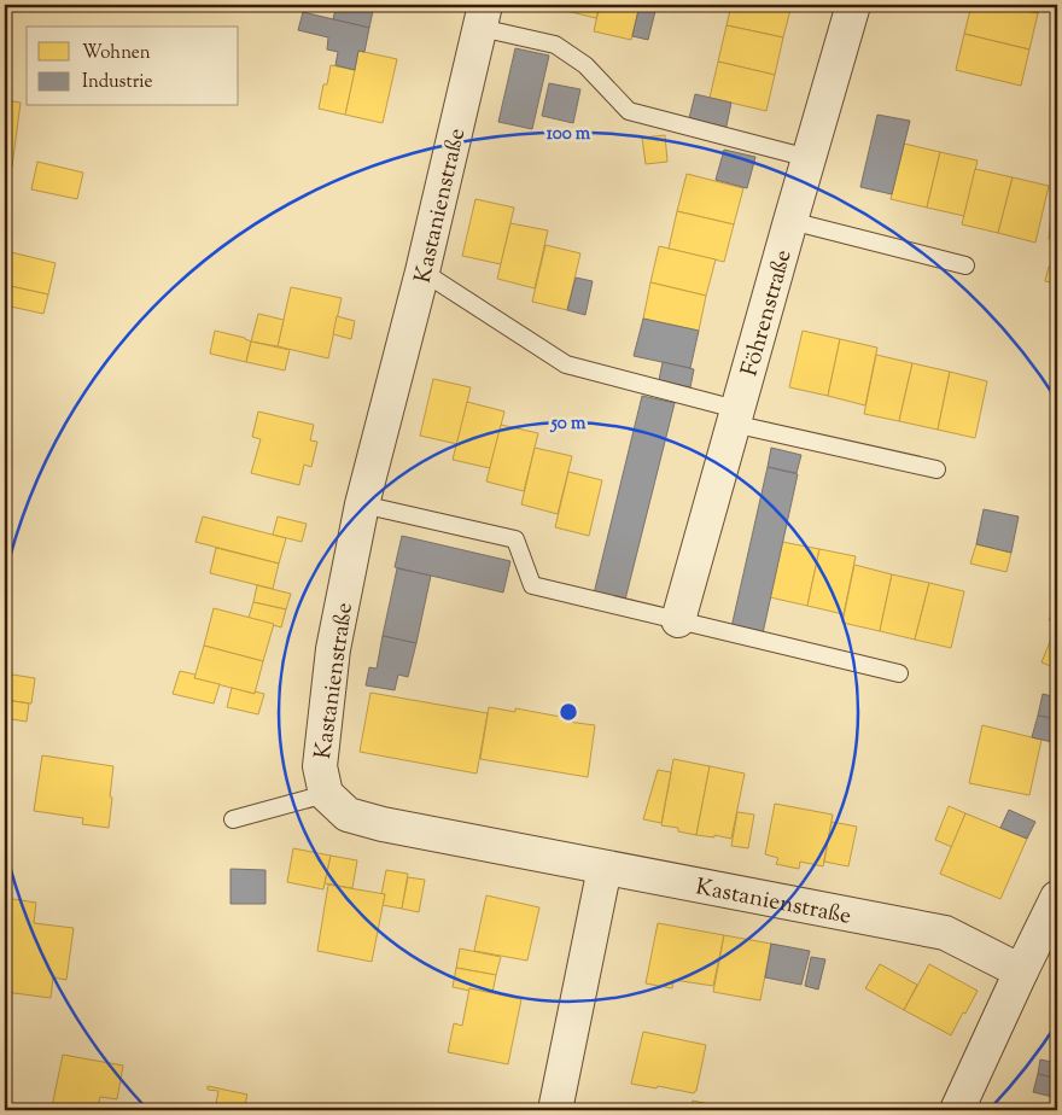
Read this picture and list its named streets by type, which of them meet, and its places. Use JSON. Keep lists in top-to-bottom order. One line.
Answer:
{"streets":{"street":["Kastanienstraße","Föhrenstraße"]},"legend":["Wohnen","Industrie"],"rings":["100 m","50 m"]}
